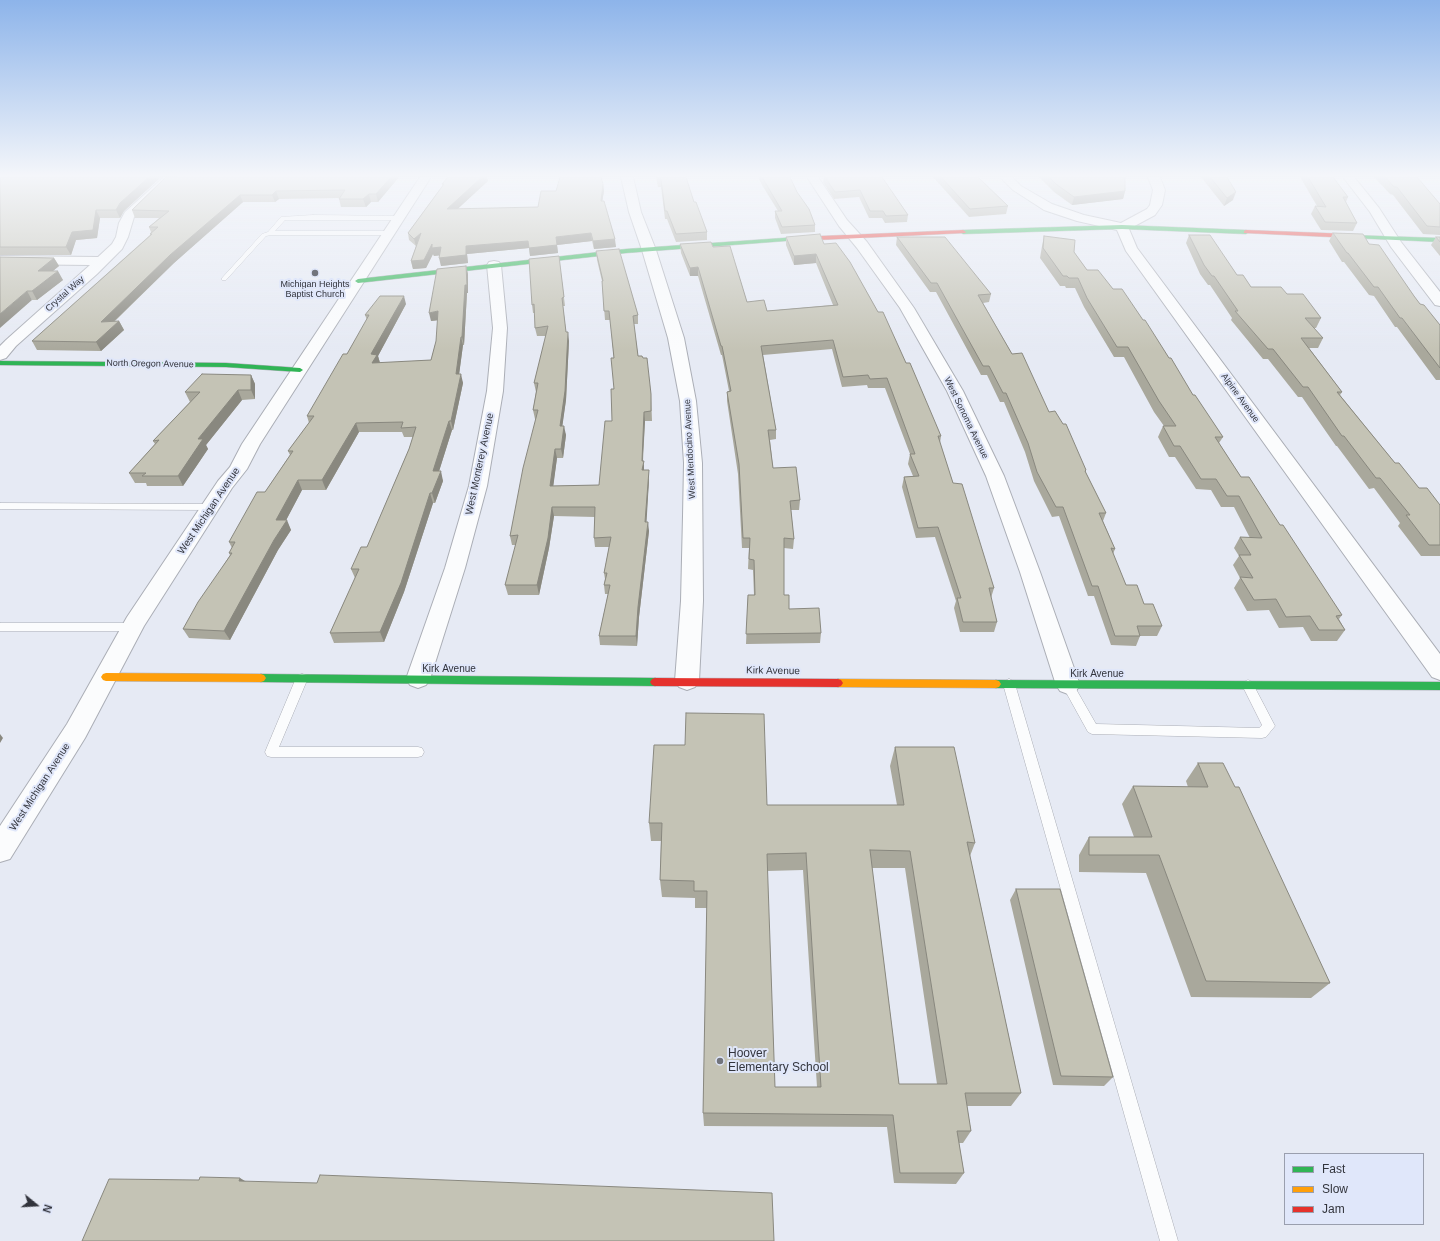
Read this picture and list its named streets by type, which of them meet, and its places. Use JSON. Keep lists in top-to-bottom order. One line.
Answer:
{"streets":{"street":["Crystal Way","North Oregon Avenue","Alpine Avenue","West Sonoma Avenue","West Mendocino Avenue","West Monterey Avenue","West Michigan Avenue","Kirk Avenue"]},"crossings":[["North Oregon Avenue","West Michigan Avenue"],["West Sonoma Avenue","Kirk Avenue"],["West Mendocino Avenue","Kirk Avenue"],["West Monterey Avenue","Kirk Avenue"],["West Michigan Avenue","Kirk Avenue"]],"places":["Michigan Heights Baptist Church","Hoover Elementary School"],"legend":["Fast","Slow","Jam"],"north":"right"}
